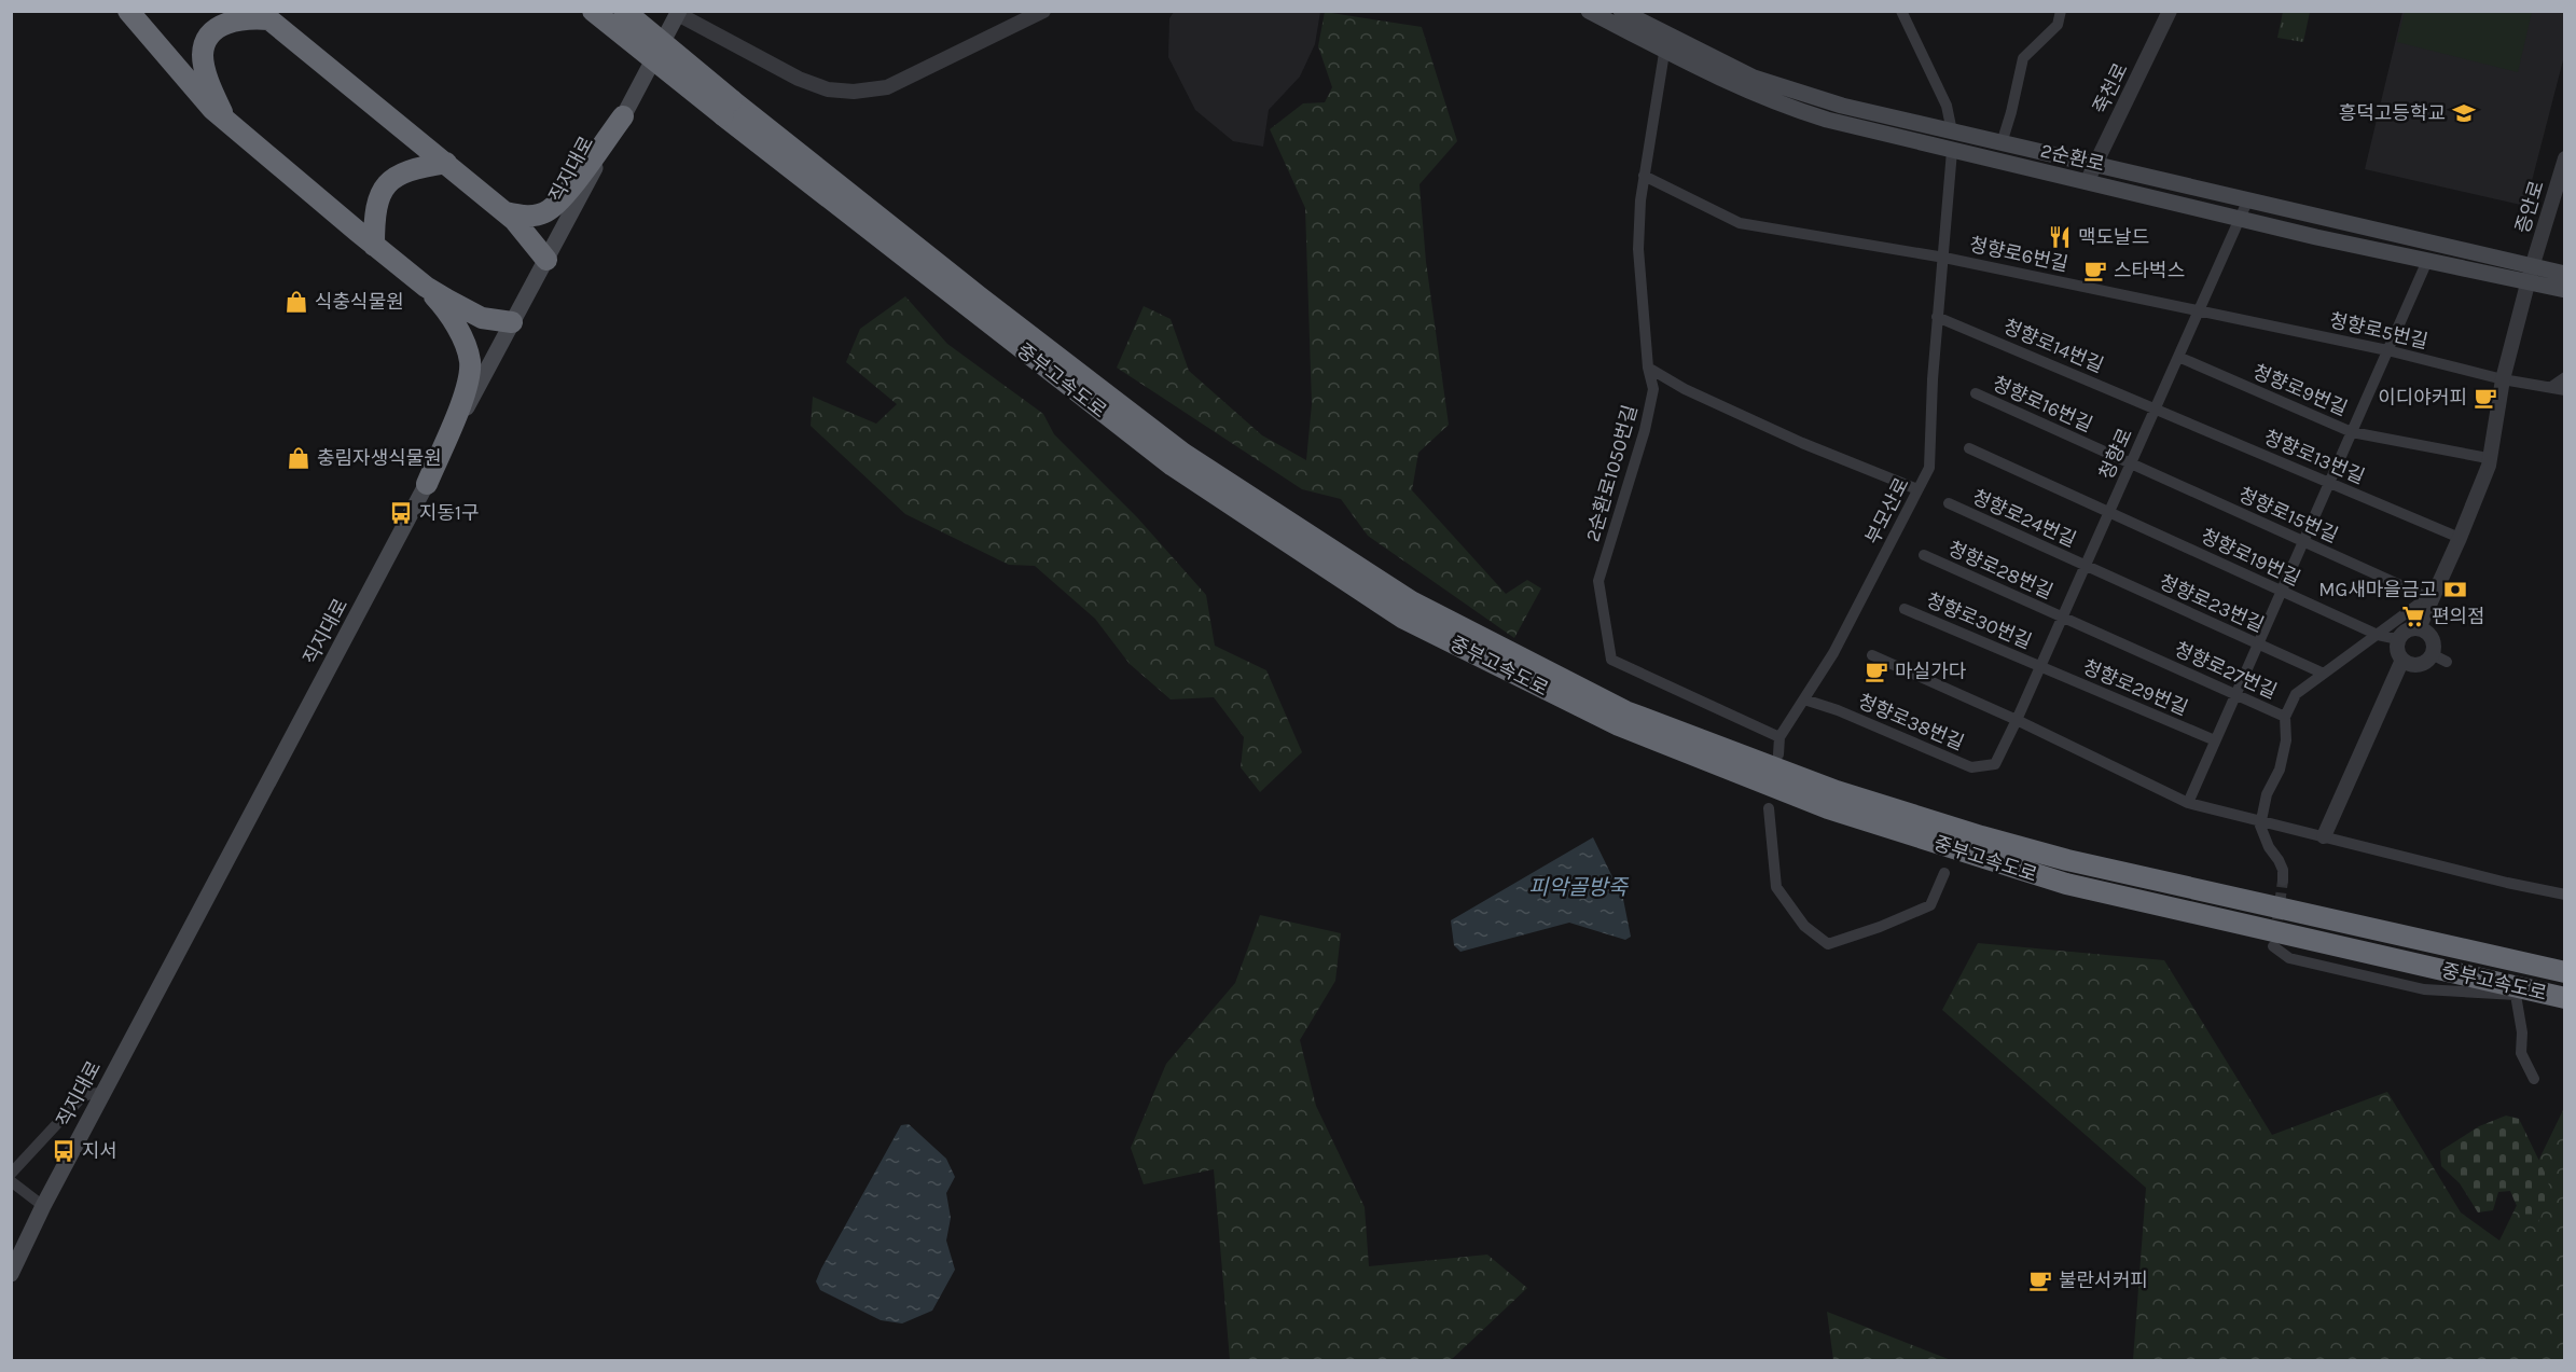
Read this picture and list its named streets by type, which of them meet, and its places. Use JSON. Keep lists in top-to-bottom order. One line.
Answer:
{"streets":{"highway":["중부고속도로"],"main road":["2순환로","직지대로"],"street":["죽천로","증안로","청향로6번길","청향로5번길","청향로14번길","청향로9번길","청향로16번길","청향로","청향로13번길","2순환로1050번길","부모산로","청향로15번길","청향로24번길","청향로19번길","청향로28번길","청향로23번길","청향로30번길","청향로27번길","청향로29번길","청향로38번길"]},"crossings":[["죽천로","2순환로"],["2순환로","증안로"],["2순환로","청향로"],["2순환로","2순환로1050번길"],["2순환로","부모산로"],["증안로","청향로5번길"],["증안로","청향로9번길"],["증안로","청향로13번길"],["증안로","청향로15번길"],["증안로","청향로19번길"],["청향로6번길","청향로5번길"],["청향로6번길","청향로"],["청향로6번길","부모산로"],["청향로5번길","청향로"],["청향로14번길","청향로"],["청향로14번길","청향로13번길"],["청향로14번길","부모산로"],["청향로9번길","청향로"],["청향로16번길","청향로"],["청향로16번길","청향로15번길"],["청향로","청향로13번길"],["청향로","청향로15번길"],["청향로","청향로24번길"],["청향로","청향로19번길"],["청향로","청향로28번길"],["청향로","청향로23번길"],["청향로","청향로30번길"],["청향로","청향로27번길"],["청향로","청향로29번길"],["청향로","청향로38번길"],["2순환로1050번길","부모산로"],["부모산로","청향로38번길"],["청향로24번길","청향로23번길"],["청향로28번길","청향로27번길"],["청향로30번길","청향로29번길"]],"water":["피악골방죽"],"places":{"school or university":["흥덕고등학교"],"restaurant":["맥도날드"],"cafe":["스타벅스","이디야커피","마실가다","불란서커피"],"shop":["식충식물원","충림자생식물원"],"bus stop":["지동1구","지서"],"bank":["MG새마을금고"],"supermarket":["편의점"]}}
